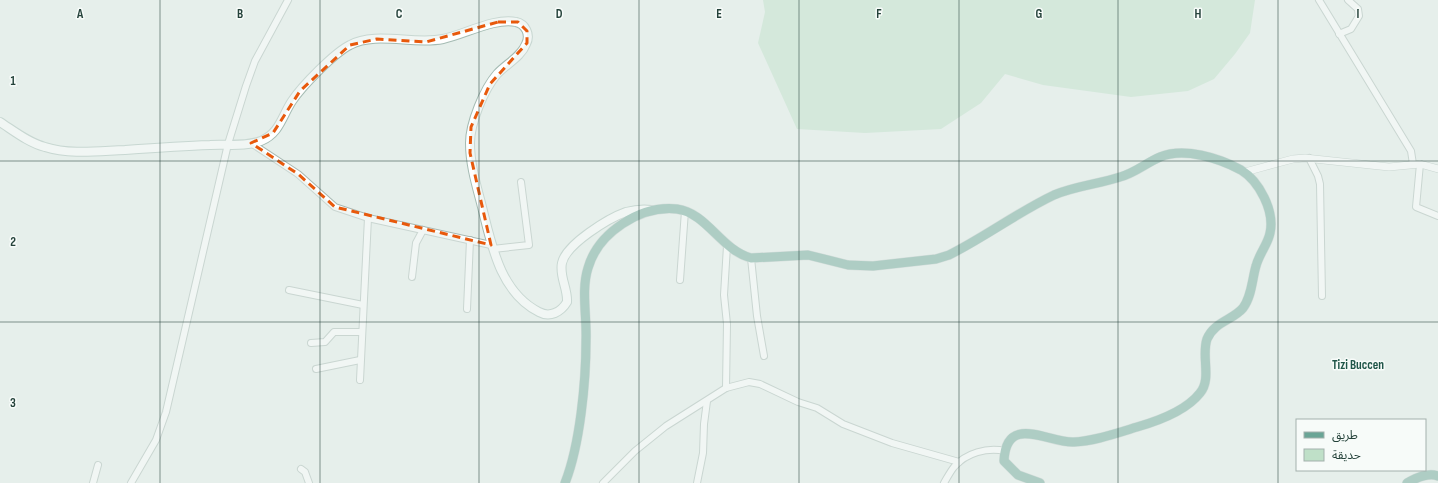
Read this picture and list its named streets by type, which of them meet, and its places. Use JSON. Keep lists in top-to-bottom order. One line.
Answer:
{"districts":["Tizi Buccen"],"legend":["طريق","حديقة"],"grid":{"columns":["A","B","C","D","E","F","G","H","I"],"rows":["1","2","3"]}}
